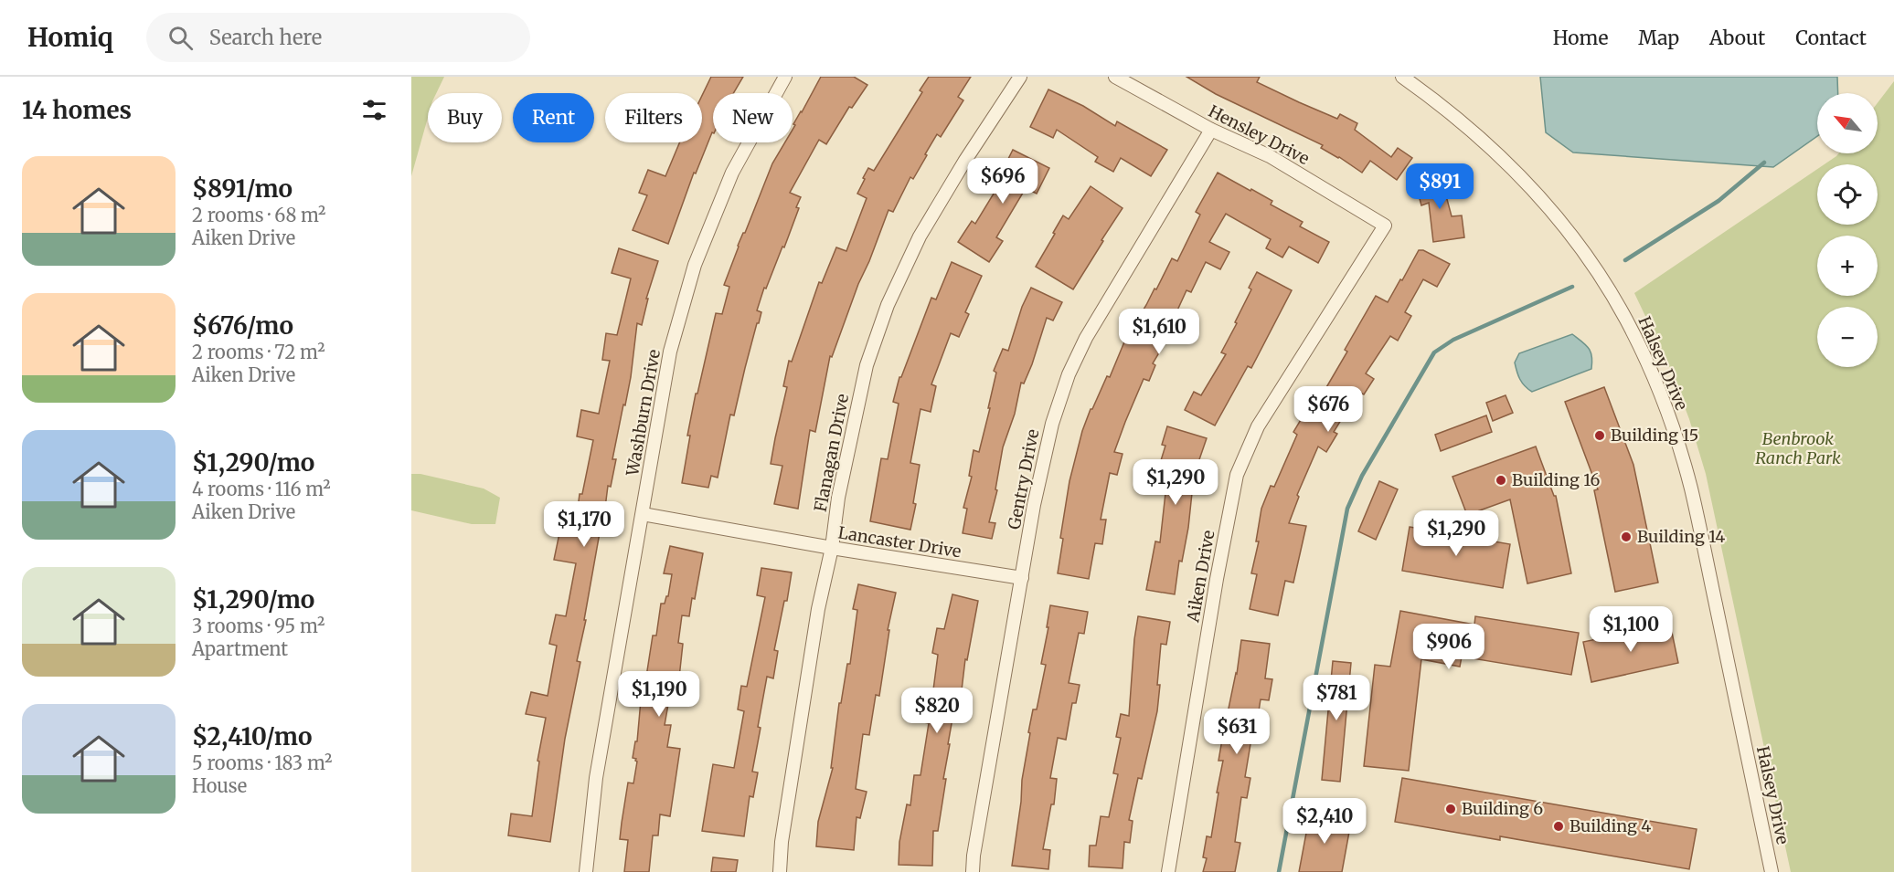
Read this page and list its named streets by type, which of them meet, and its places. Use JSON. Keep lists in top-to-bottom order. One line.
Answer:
{"streets":{"street":["Hensley Drive","Halsey Drive","Washburn Drive","Flanagan Drive","Gentry Drive","Lancaster Drive","Aiken Drive"]},"crossings":[["Hensley Drive","Gentry Drive"],["Hensley Drive","Aiken Drive"],["Washburn Drive","Lancaster Drive"],["Flanagan Drive","Lancaster Drive"],["Gentry Drive","Lancaster Drive"]],"parks":["Benbrook Ranch Park"],"places":["Building 15","Building 16","Building 14","Building 6","Building 4"],"north":"top left","page":{"header":"Homiq","search":"Search here","nav":["Home","Map","About","Contact"],"heading":"14 homes","map_buttons":["+","−"],"chip":["Buy","Rent","Filters","New"],"list":[{"name":"$891/mo","note":"2 rooms · 68 m² · Aiken Drive"},{"name":"$676/mo","note":"2 rooms · 72 m² · Aiken Drive"},{"name":"$1,290/mo","note":"4 rooms · 116 m² · Aiken Drive"},{"name":"$1,290/mo","note":"3 rooms · 95 m² · Apartment"},{"name":"$2,410/mo","note":"5 rooms · 183 m² · House"}],"price":["$696","$891","$1,610","$676","$1,290","$1,170","$1,290","$1,100","$906","$1,190","$781","$820","$631","$2,410"]}}
